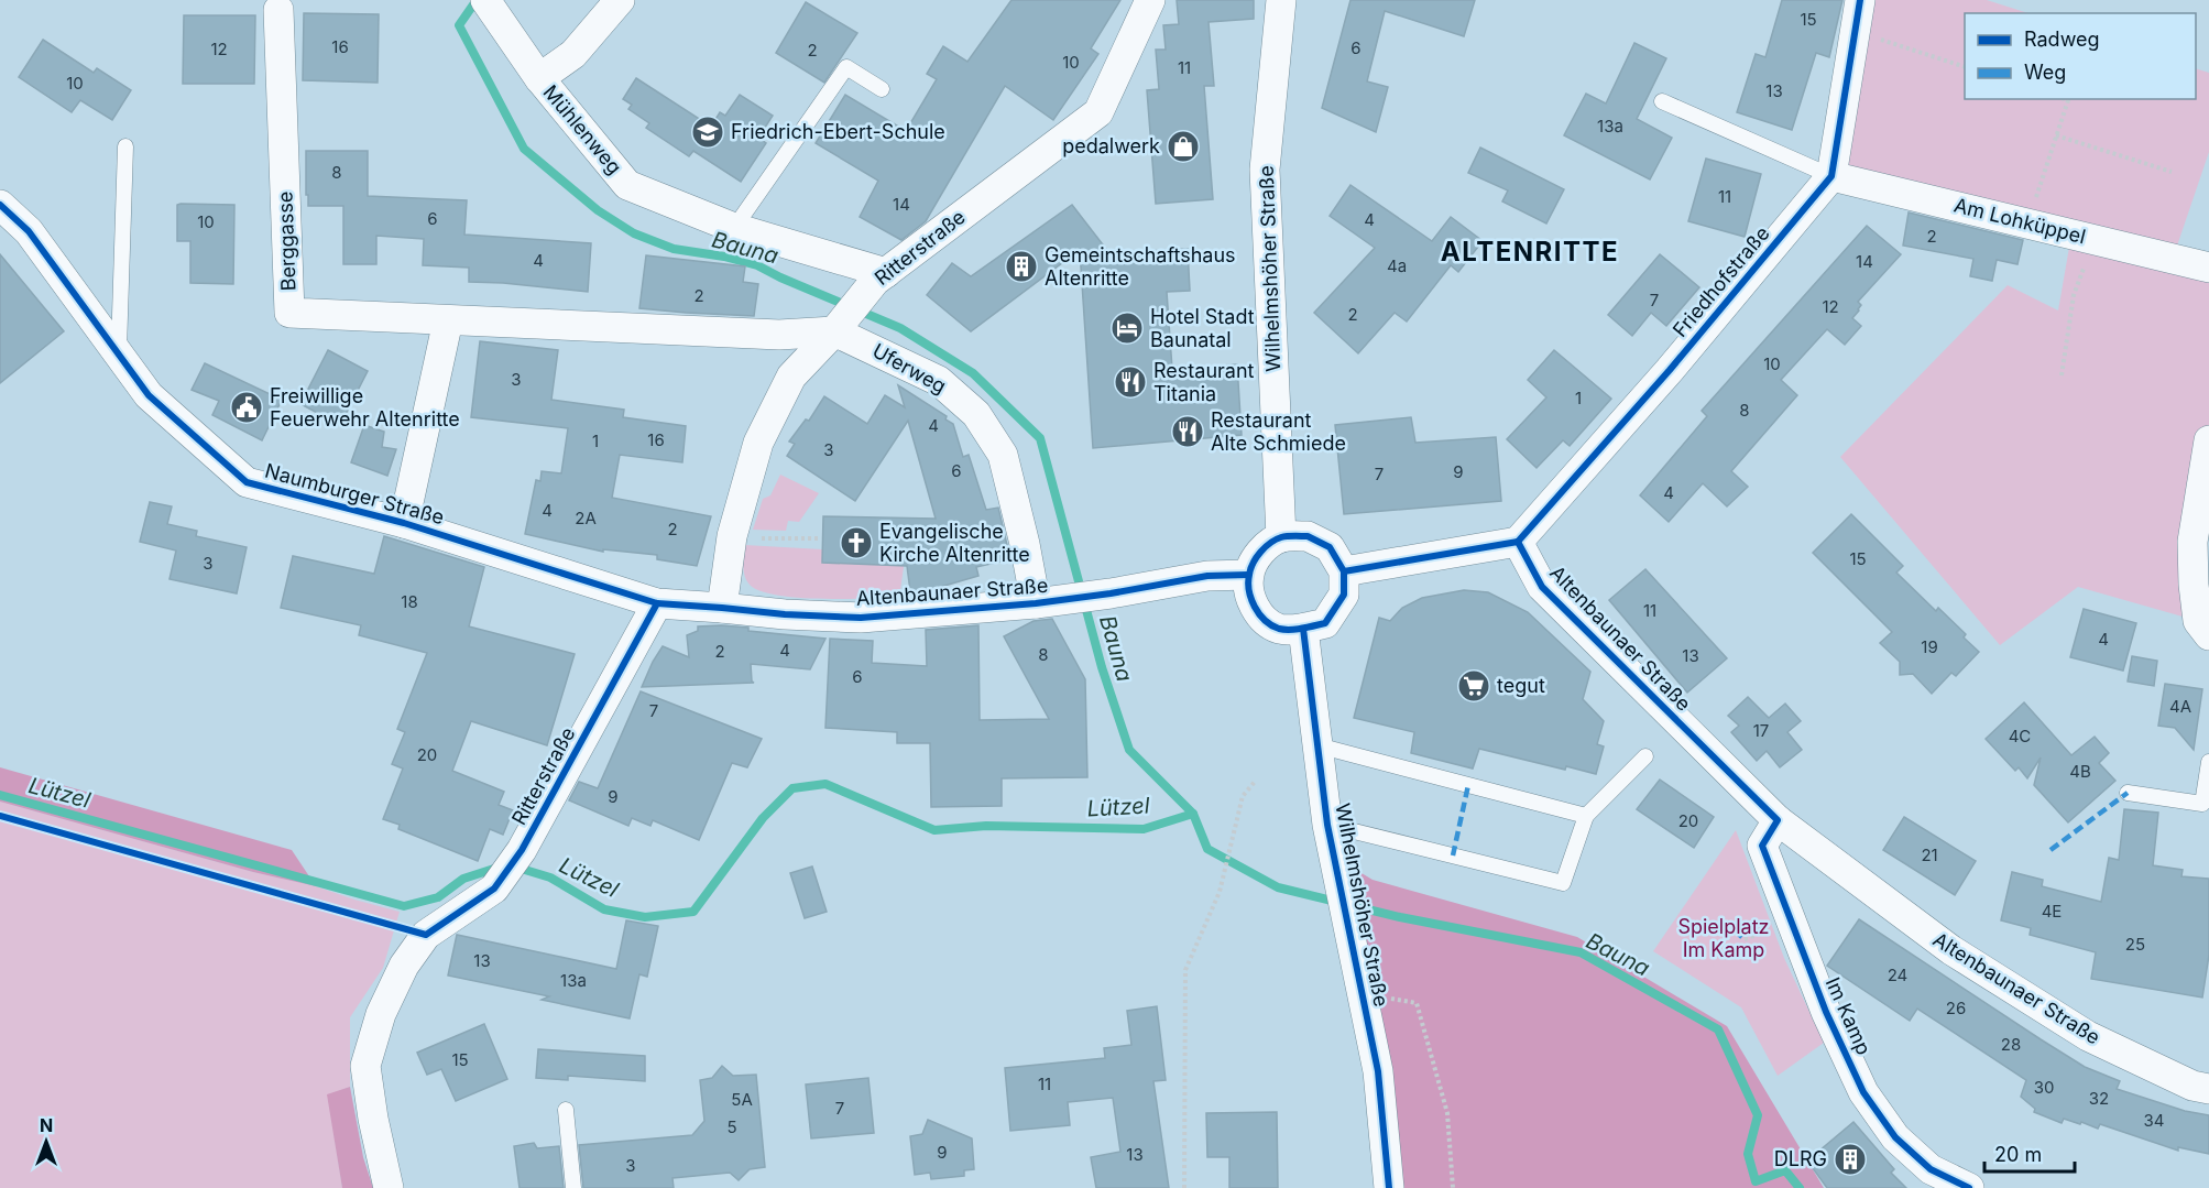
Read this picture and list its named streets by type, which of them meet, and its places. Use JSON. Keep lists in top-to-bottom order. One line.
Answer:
{"streets":{"street":["Mühlenweg","Am Lohküppel","Berggasse","Ritterstraße","Wilhelmshöher Straße","Friedhofstraße","Uferweg","Naumburger Straße","Altenbaunaer Straße","Im Kamp"]},"crossings":[["Mühlenweg","Ritterstraße"],["Am Lohküppel","Friedhofstraße"],["Berggasse","Ritterstraße"],["Berggasse","Uferweg"],["Ritterstraße","Uferweg"],["Ritterstraße","Naumburger Straße"],["Ritterstraße","Altenbaunaer Straße"],["Wilhelmshöher Straße","Altenbaunaer Straße"],["Friedhofstraße","Altenbaunaer Straße"],["Uferweg","Altenbaunaer Straße"],["Naumburger Straße","Altenbaunaer Straße"],["Altenbaunaer Straße","Im Kamp"]],"districts":["ALTENRITTE"],"water":["Bauna","Lützel"],"parks":["Spielplatz Im Kamp"],"places":{"school or university":["Friedrich-Ebert-Schule"],"shop":["pedalwerk"],"building":["Gemeintschaftshaus Altenritte","DLRG"],"hotel":["Hotel Stadt Baunatal"],"restaurant":["Restaurant Titania","Restaurant Alte Schmiede"],"public building":["Freiwillige Feuerwehr Altenritte"],"church":["Evangelische Kirche Altenritte"],"supermarket":["tegut"]},"house_numbers":["15","16","6","12","2","10","11","10","13","13a","8","11","14","6","4","10","2","4","14","4a","2","7","12","2","10","3","1","8","4","16","1","3","6","9","7","4","4","2A","2","15","3","18","11","4","19","4","2","8","13","6","4A","7","17","4C","20","4B","9","20","21","4E","25","13","24","13a","26","28","15","11","30","32","5A","7","34","5","9","13","3"],"legend":["Radweg","Weg"],"scale_bar":"20 m","north":"top"}
